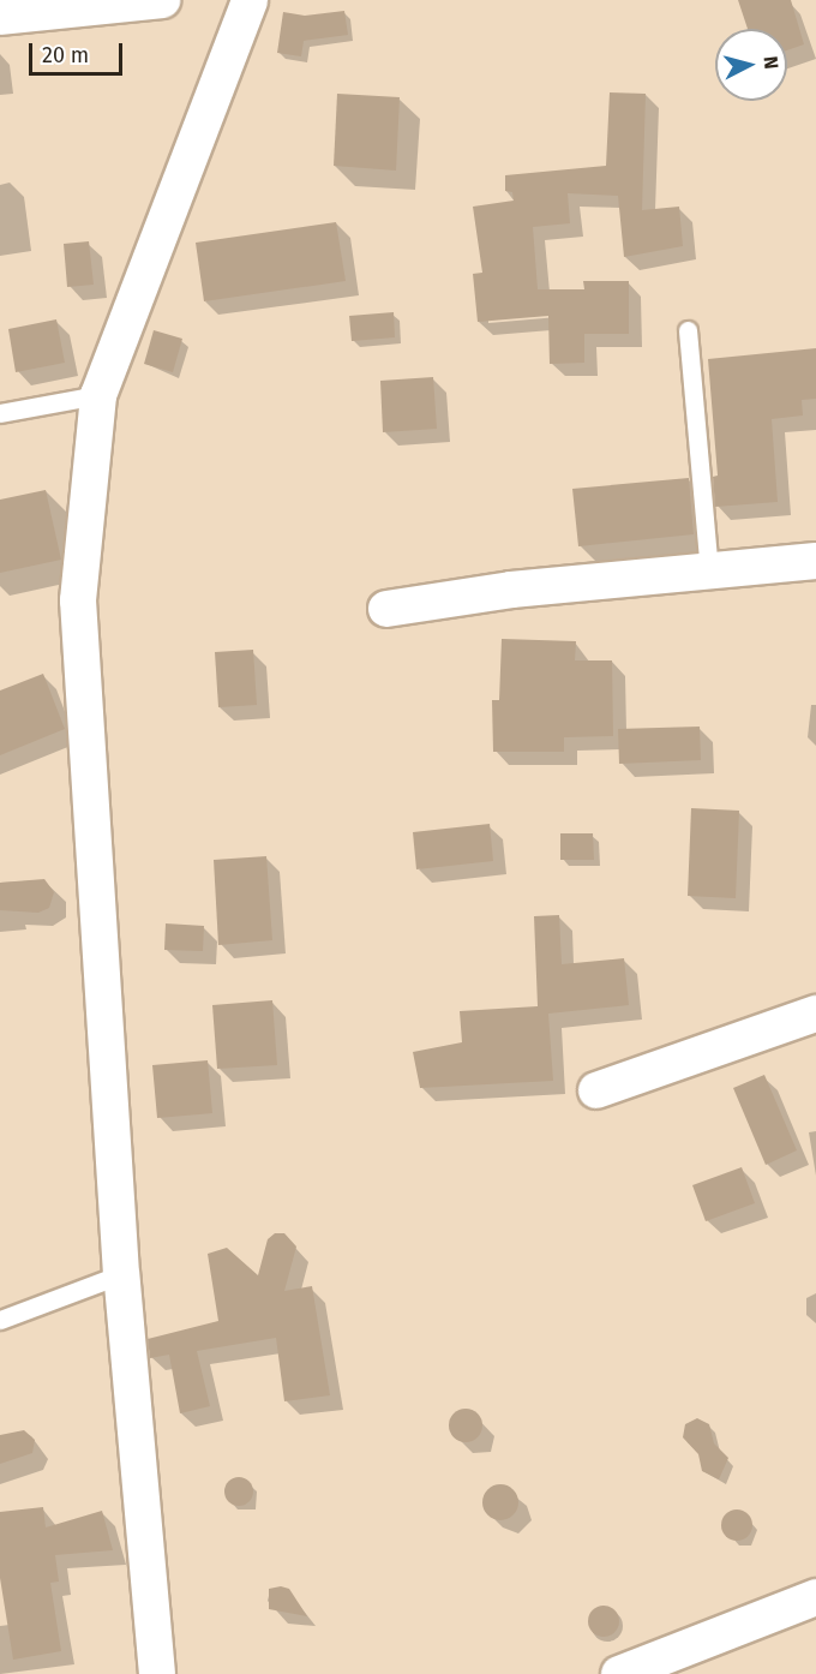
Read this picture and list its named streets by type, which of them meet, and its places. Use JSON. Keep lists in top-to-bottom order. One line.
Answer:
{"scale_bar":"20 m","north":"right"}
